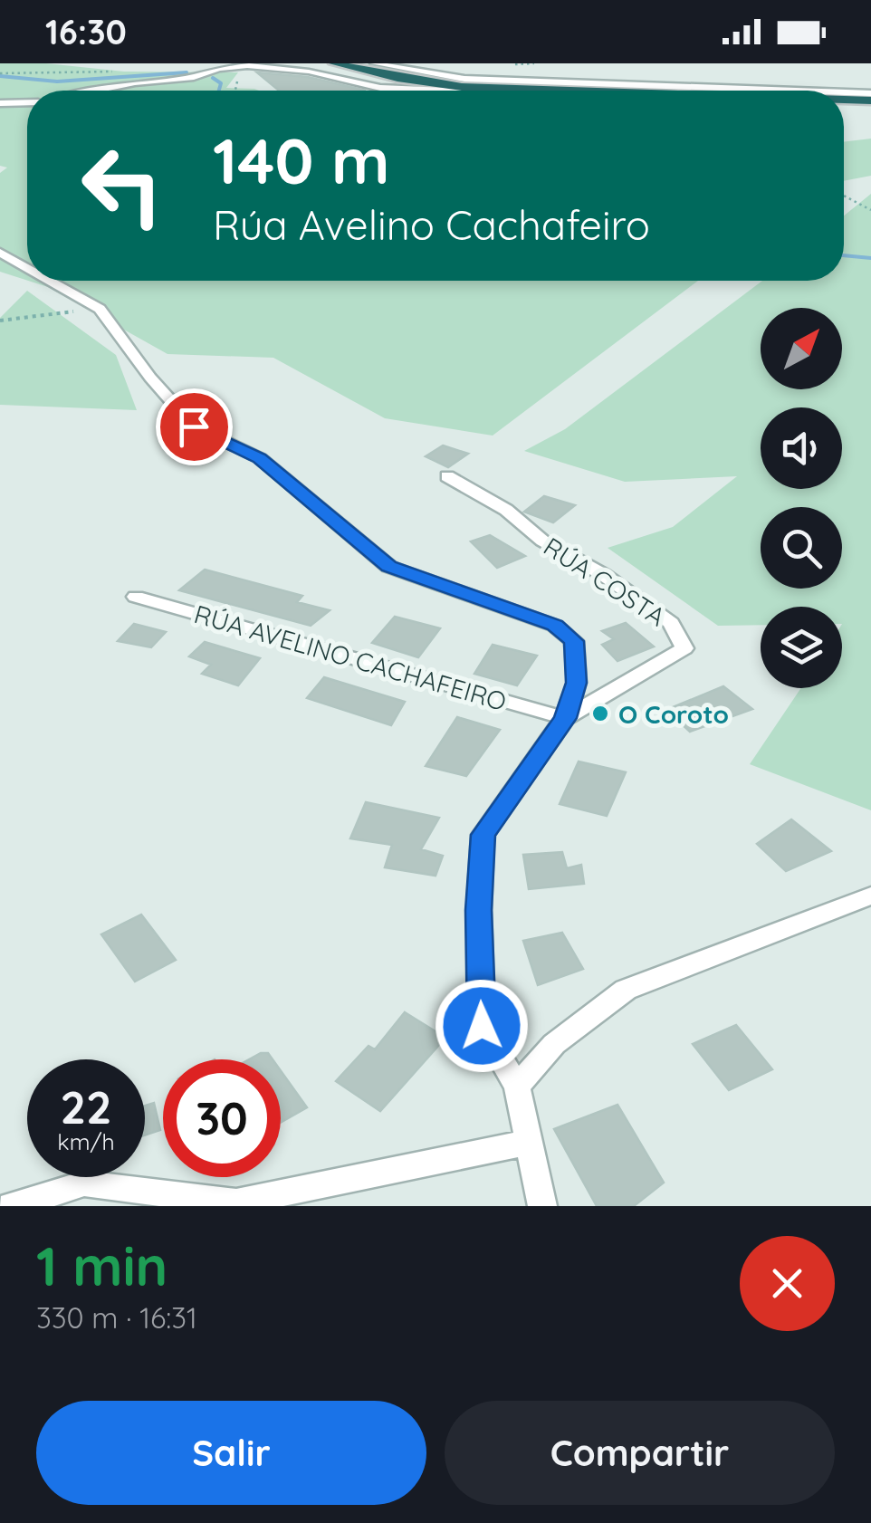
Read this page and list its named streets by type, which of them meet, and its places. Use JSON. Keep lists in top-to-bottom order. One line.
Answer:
{"streets":{"street":["RÚA COSTA","RÚA AVELINO CACHAFEIRO"]},"crossings":[["RÚA COSTA","RÚA AVELINO CACHAFEIRO"]],"places":["O Coroto"],"north":"top right","page":{"status":"16:30","turn":["140 m","Rúa Avelino Cachafeiro"],"speed":"22 km/h","limit":"30","heading":["1 min","330 m · 16:31"],"buttons":["Salir","Compartir"]}}
